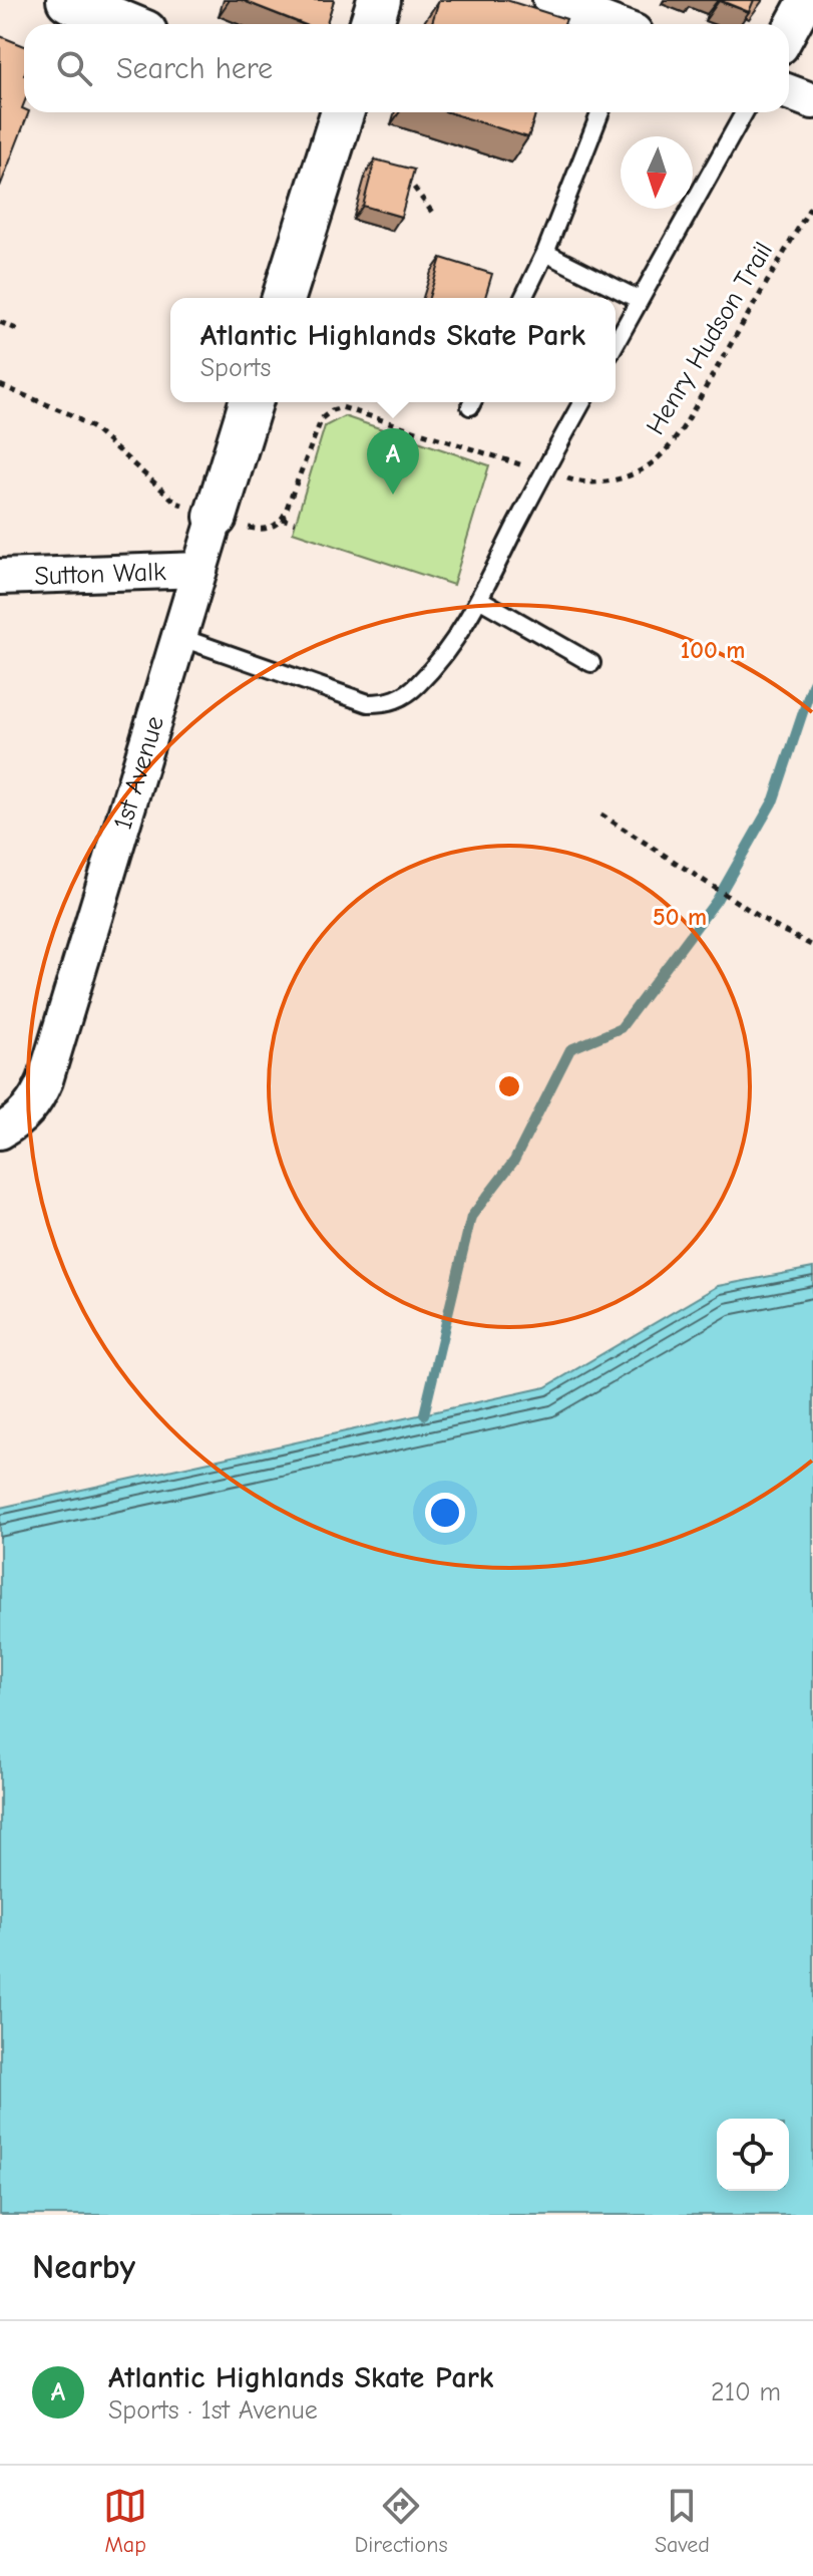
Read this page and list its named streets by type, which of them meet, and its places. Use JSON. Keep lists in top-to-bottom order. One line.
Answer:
{"streets":{"street":["Sutton Walk","1st Avenue"],"path":["Henry Hudson Trail"]},"crossings":[["Sutton Walk","1st Avenue"]],"north":"bottom","page":{"search":"Search here","popup":["Atlantic Highlands Skate Park","Sports"],"pins":"A","heading":"Nearby","list":[{"mark":"A","name":"Atlantic Highlands Skate Park","note":"Sports · 1st Avenue","value":"210 m"}],"nav":["Map","Directions","Saved"]},"rings":["100 m","50 m"]}
